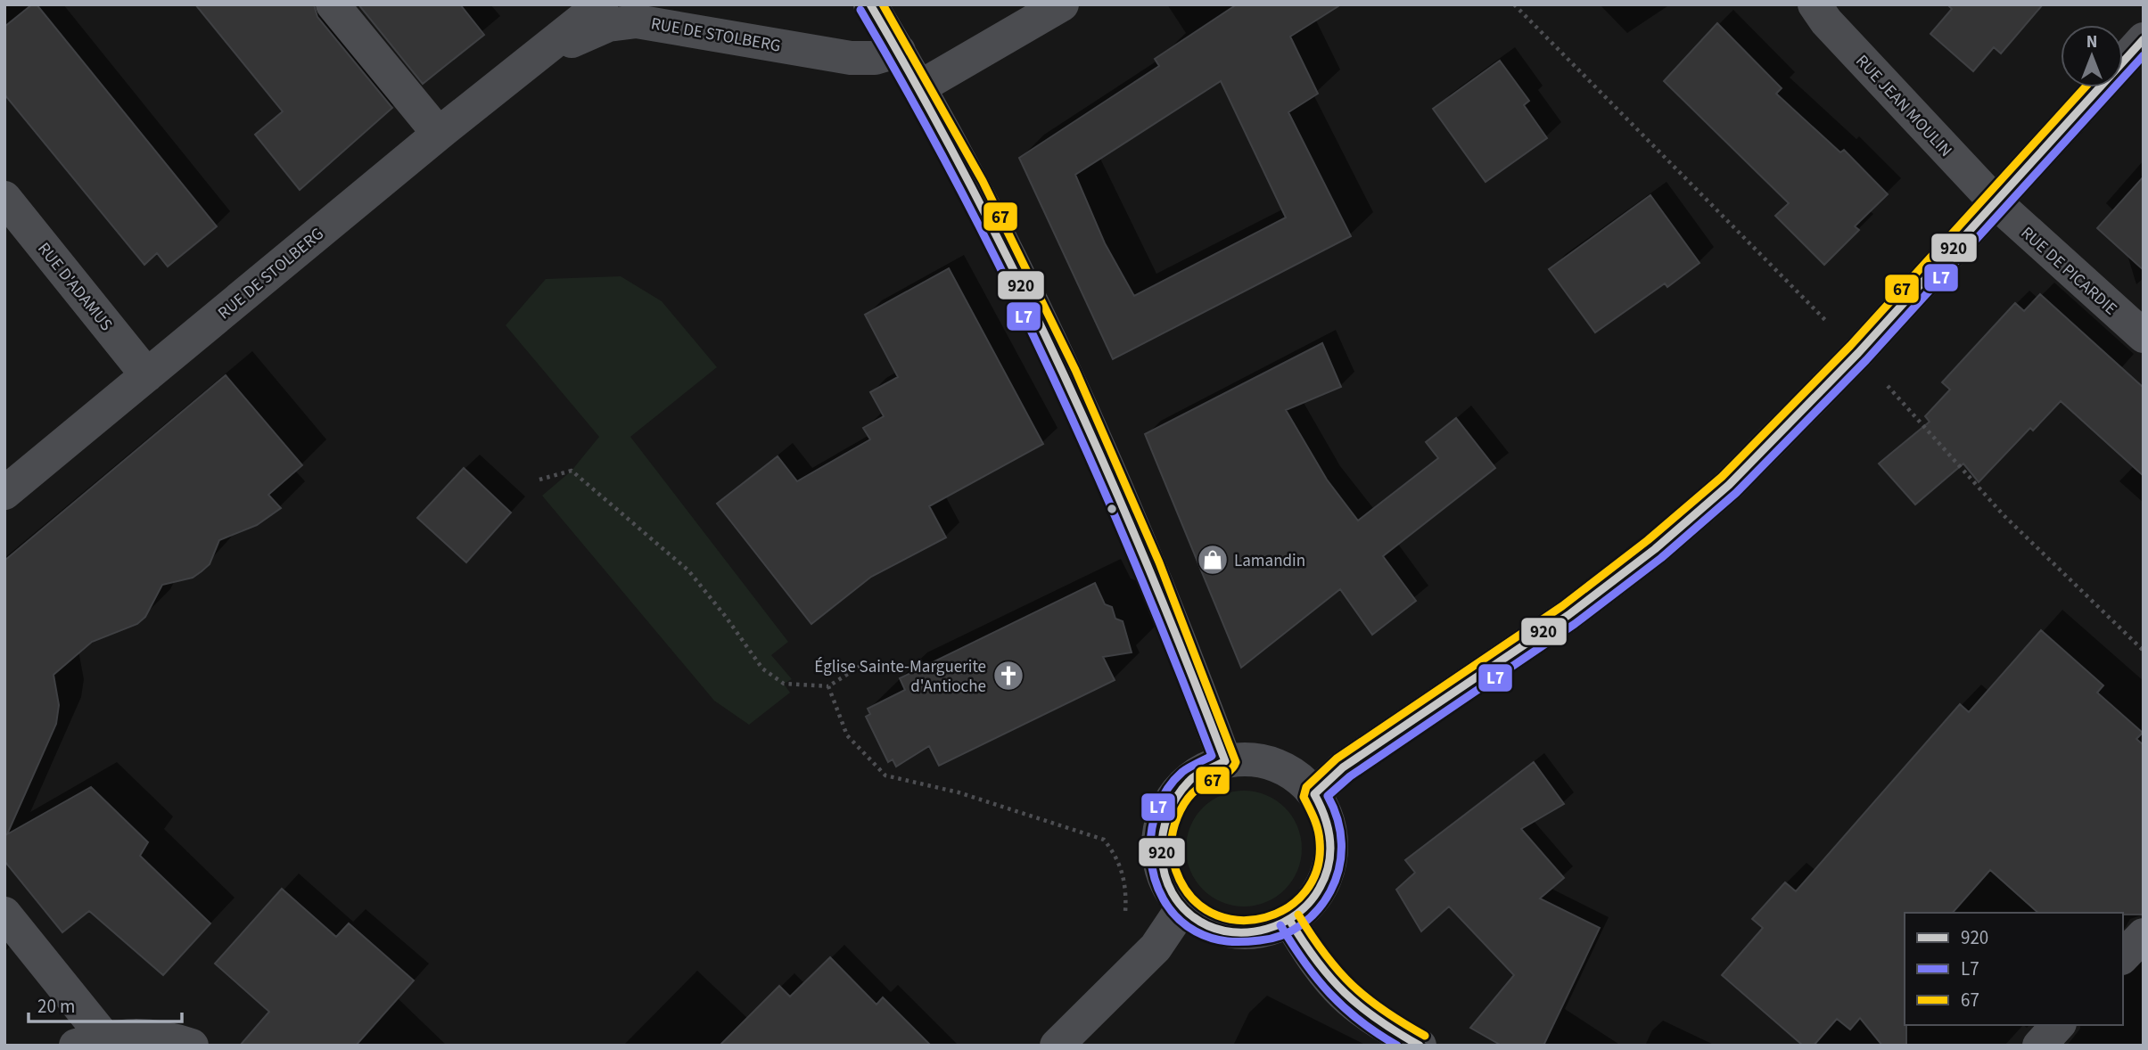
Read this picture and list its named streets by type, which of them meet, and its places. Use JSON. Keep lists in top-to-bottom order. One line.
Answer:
{"streets":{"street":["RUE DE STOLBERG","RUE JEAN MOULIN","RUE DE PICARDIE","RUE D'ADAMUS"]},"crossings":[["RUE DE STOLBERG","RUE D'ADAMUS"],["RUE JEAN MOULIN","RUE DE PICARDIE"]],"places":{"shop":["Lamandin"],"church":["Église Sainte-Marguerite d'Antioche"]},"lines":["transit line 920","transit line 67","transit line L7"],"legend":["920","L7","67"],"scale_bar":"20 m","north":"top"}
